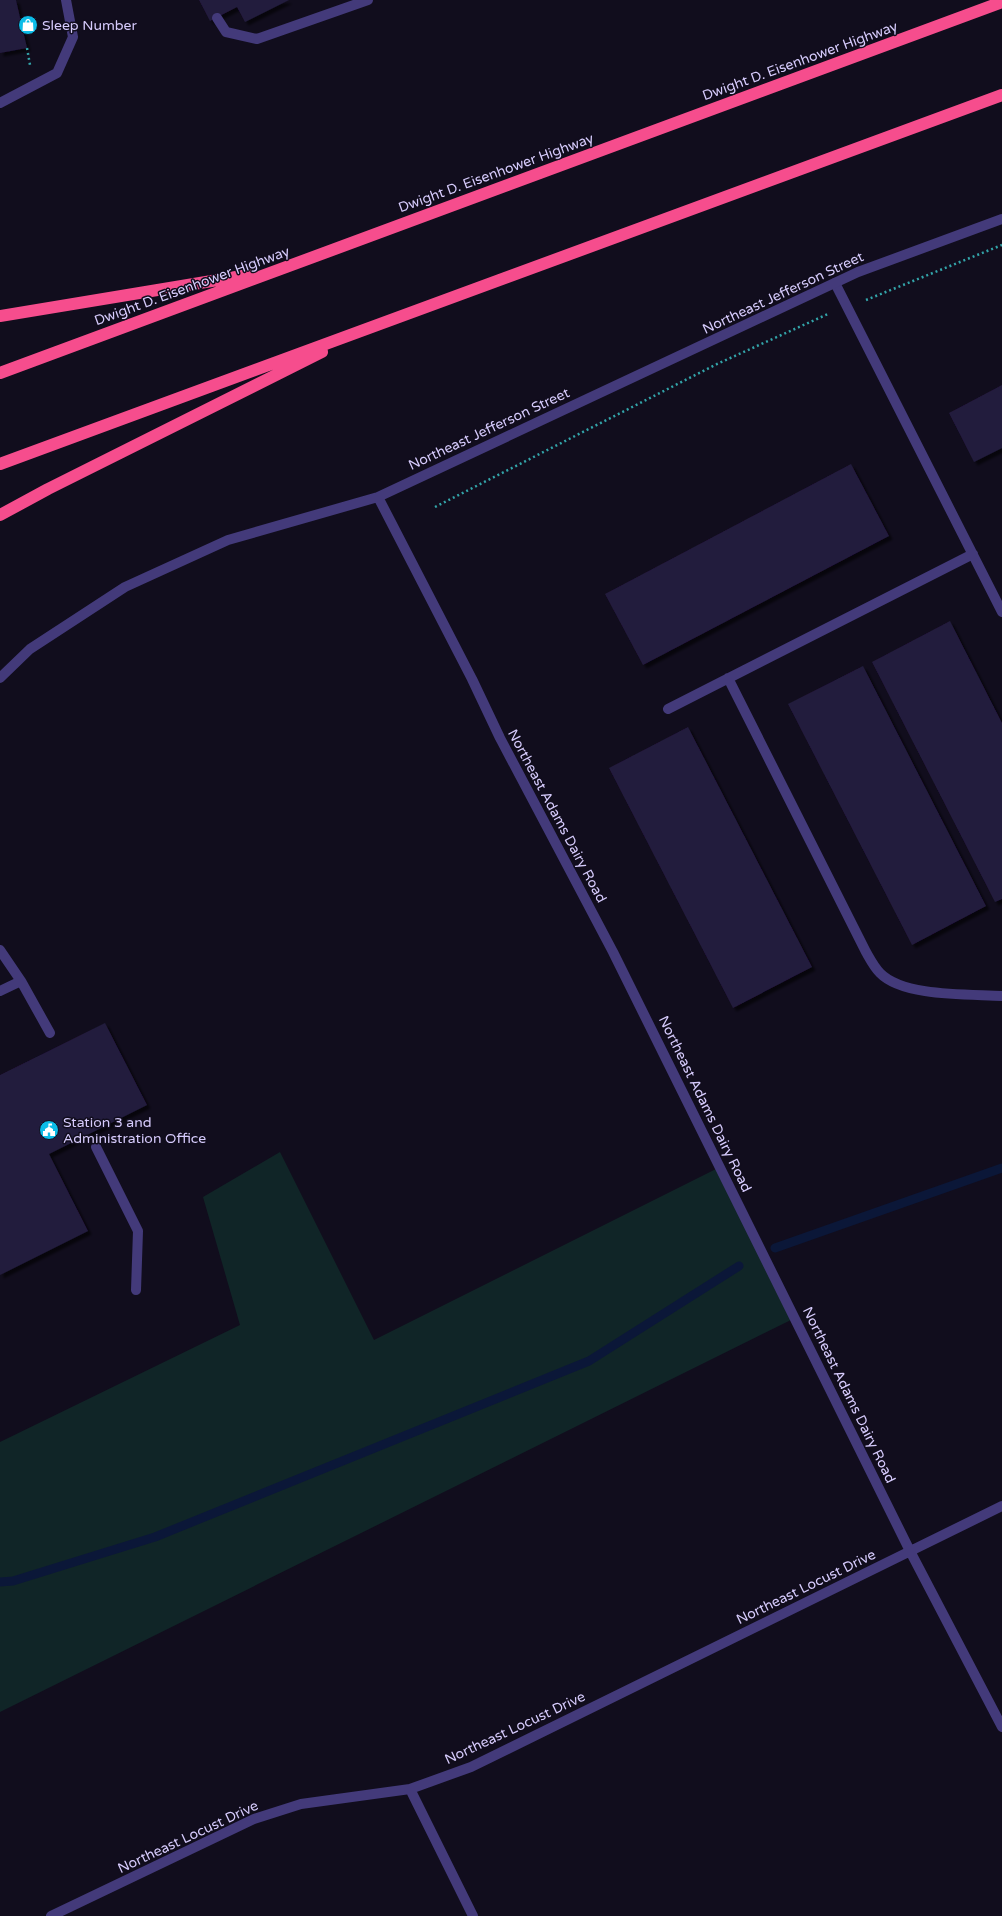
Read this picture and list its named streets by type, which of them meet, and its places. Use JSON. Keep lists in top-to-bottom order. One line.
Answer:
{"streets":{"highway":["Dwight D. Eisenhower Highway"],"street":["Northeast Jefferson Street","Northeast Adams Dairy Road","Northeast Locust Drive"]},"crossings":[["Northeast Jefferson Street","Northeast Adams Dairy Road"],["Northeast Adams Dairy Road","Northeast Locust Drive"]],"places":{"shop":["Sleep Number"],"public building":["Station 3 and Administration Office"]}}
